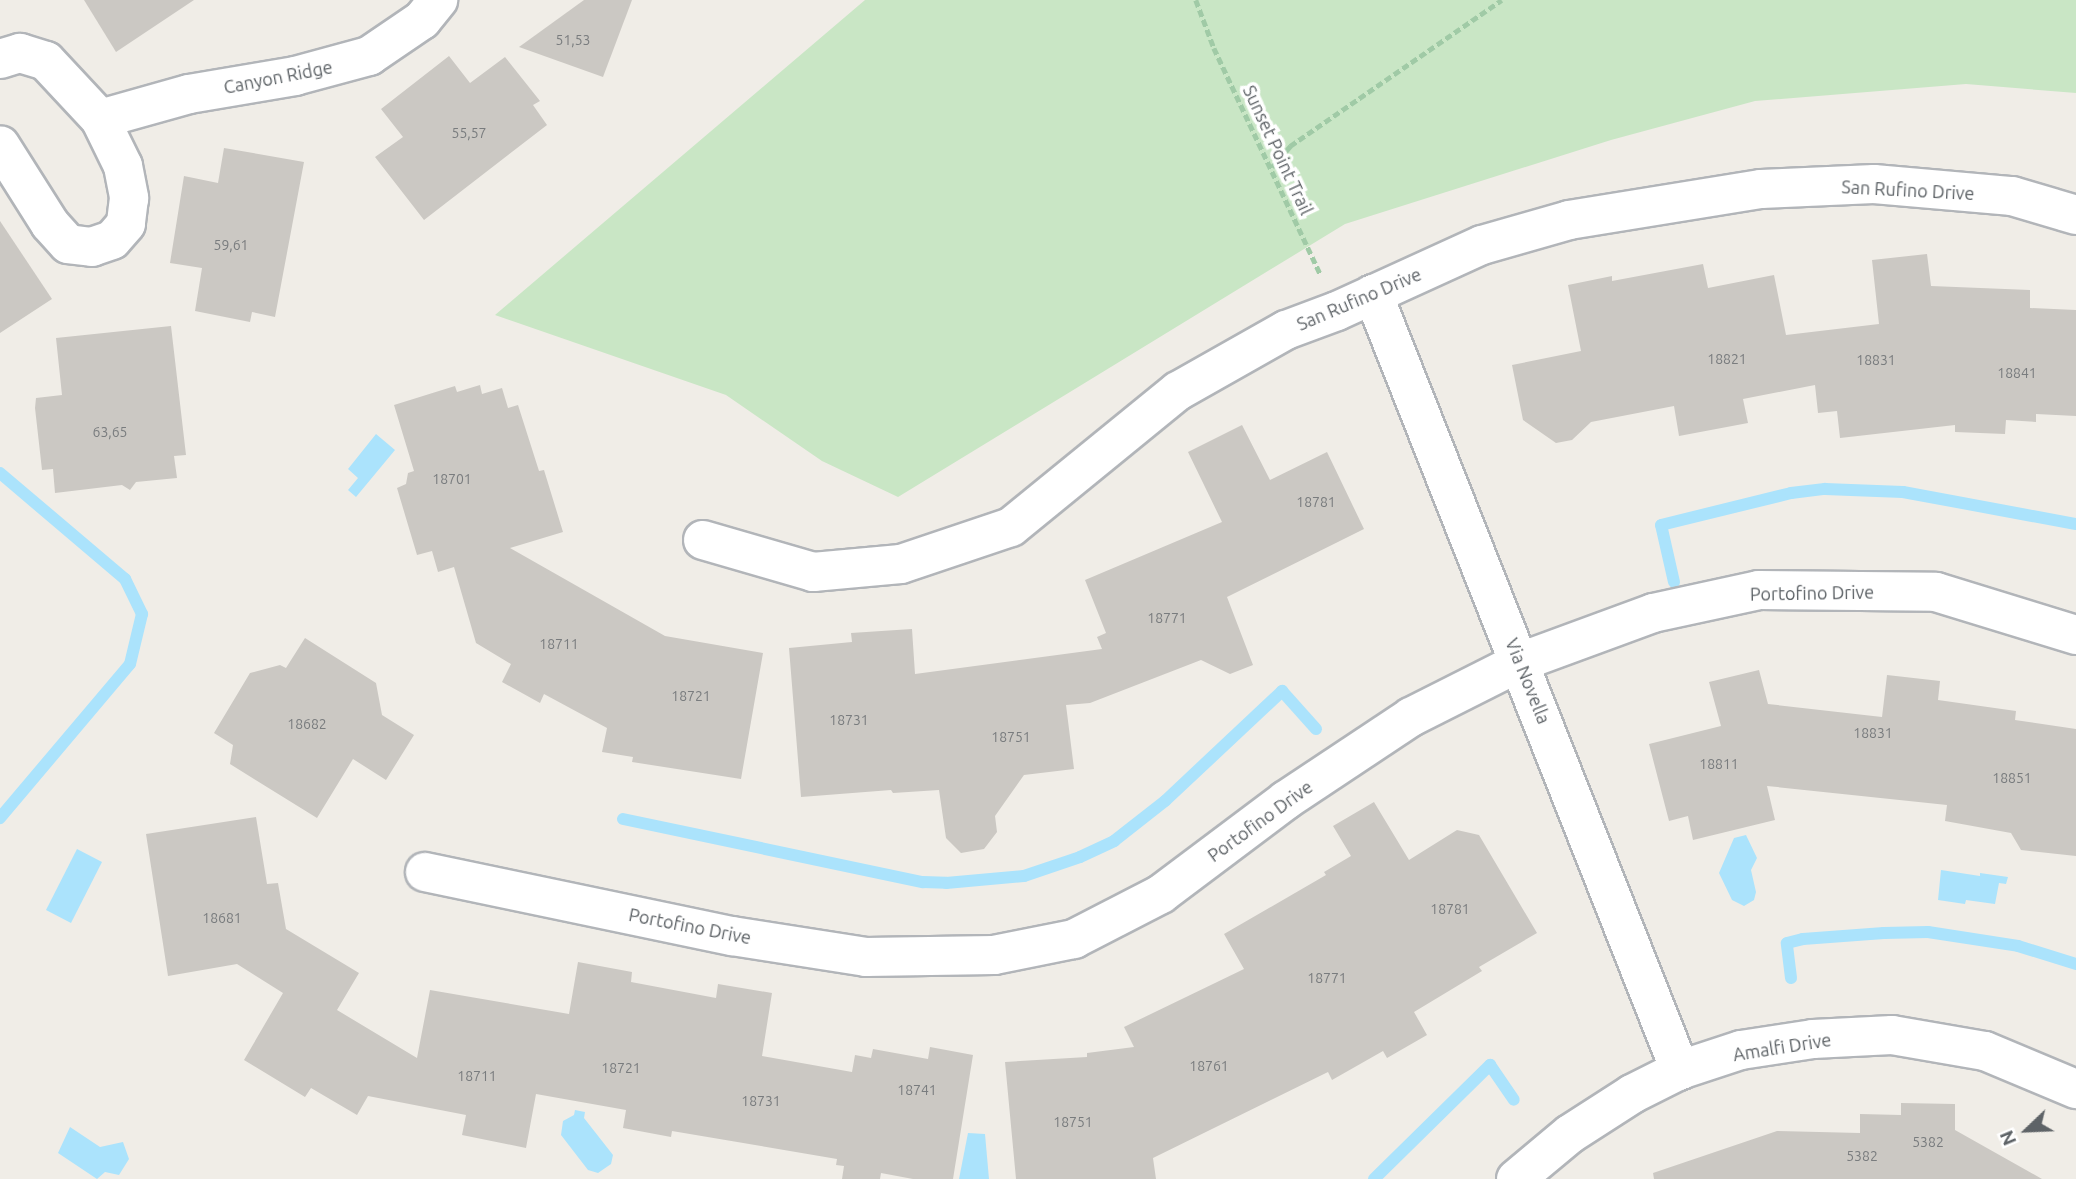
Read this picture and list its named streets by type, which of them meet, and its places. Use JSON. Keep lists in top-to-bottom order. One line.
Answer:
{"streets":{"street":["Canyon Ridge","San Rufino Drive","Portofino Drive","Via Novella","Amalfi Drive"],"path":["Sunset Point Trail"]},"crossings":[["Sunset Point Trail","San Rufino Drive"],["San Rufino Drive","Via Novella"],["Portofino Drive","Via Novella"],["Via Novella","Amalfi Drive"]],"house_numbers":["51,53","55,57","59,61","18821","18831","18841","63,65","18701","18781","18771","18711","18721","18731","18682","18831","18751","18811","18851","18781","18681","18771","18761","18721","18711","18741","18731","18751","5382","5382"],"north":"bottom left"}
